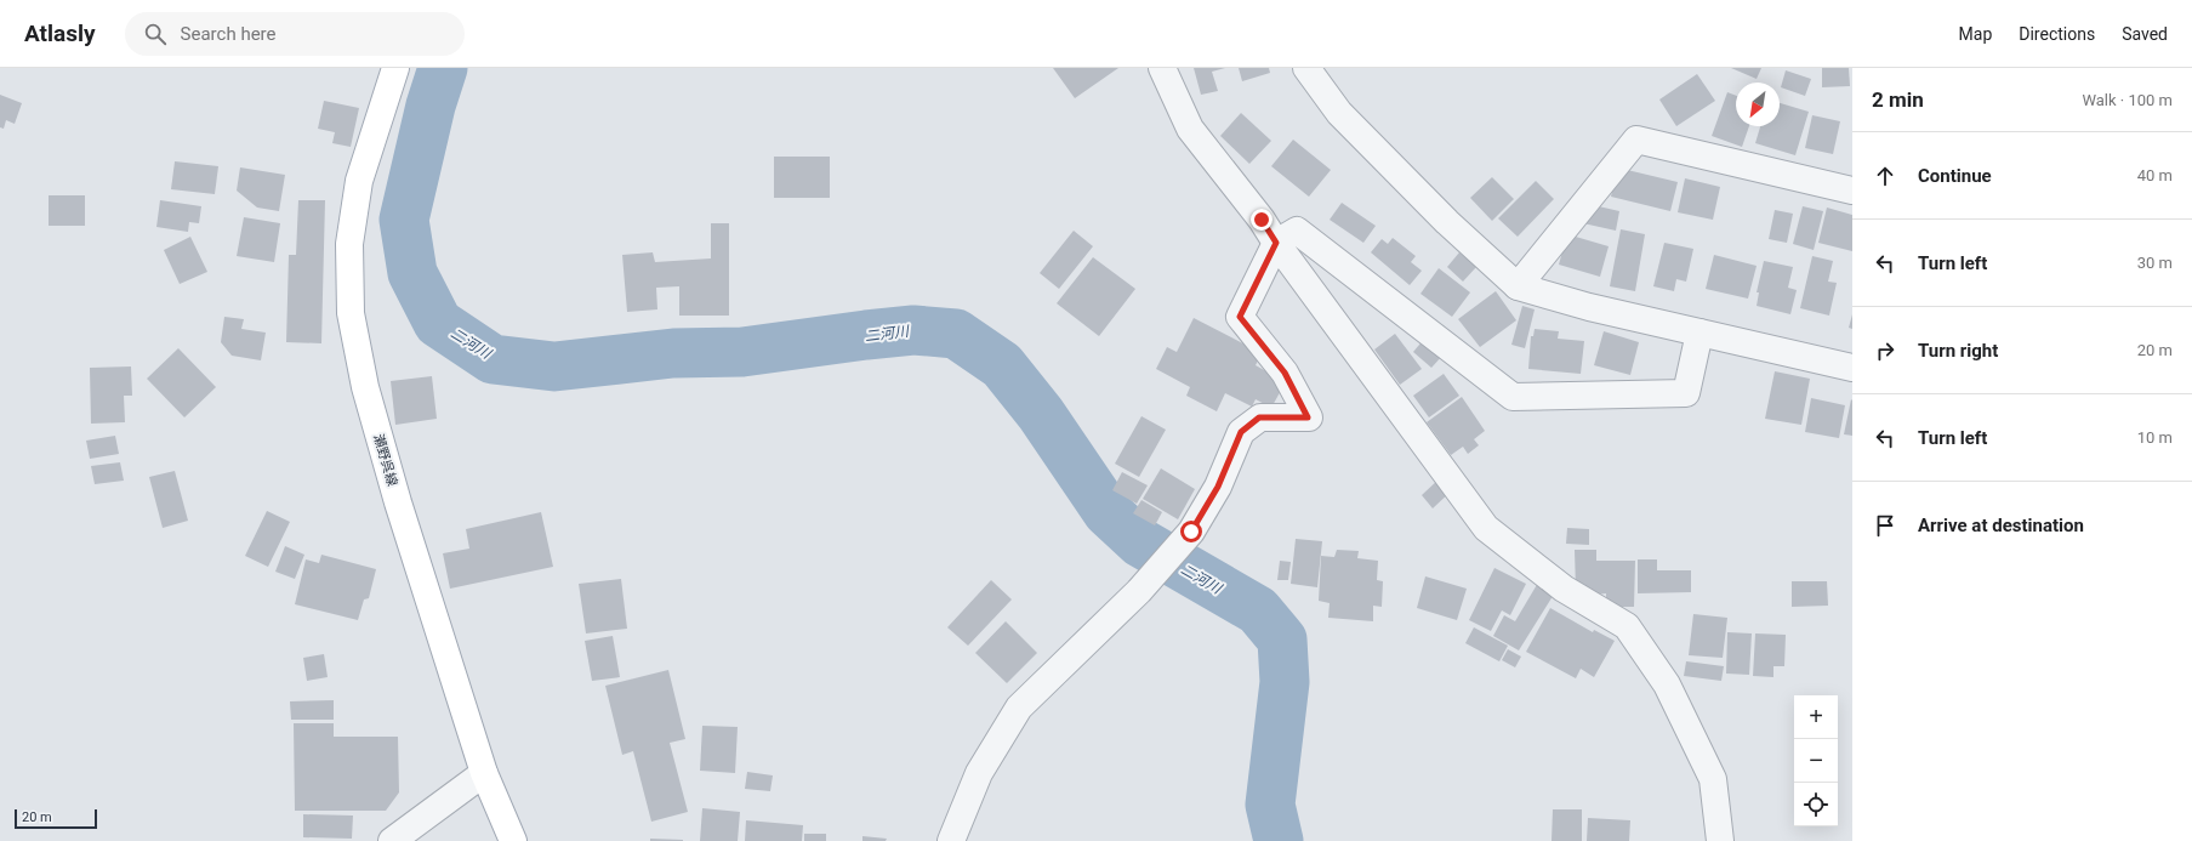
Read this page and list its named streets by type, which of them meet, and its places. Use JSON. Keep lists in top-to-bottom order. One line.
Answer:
{"streets":{"main road":["瀬野呉線"]},"water":["二河川"],"scale_bar":"20 m","north":"bottom left","page":{"header":"Atlasly","search":"Search here","nav":["Map","Directions","Saved"],"heading":["2 min","Walk · 100 m"],"list":[["Continue","40 m"],["Turn left","30 m"],["Turn right","20 m"],["Turn left","10 m"],"Arrive at destination"],"map_buttons":["+","−"],"scale":"20 m"}}
